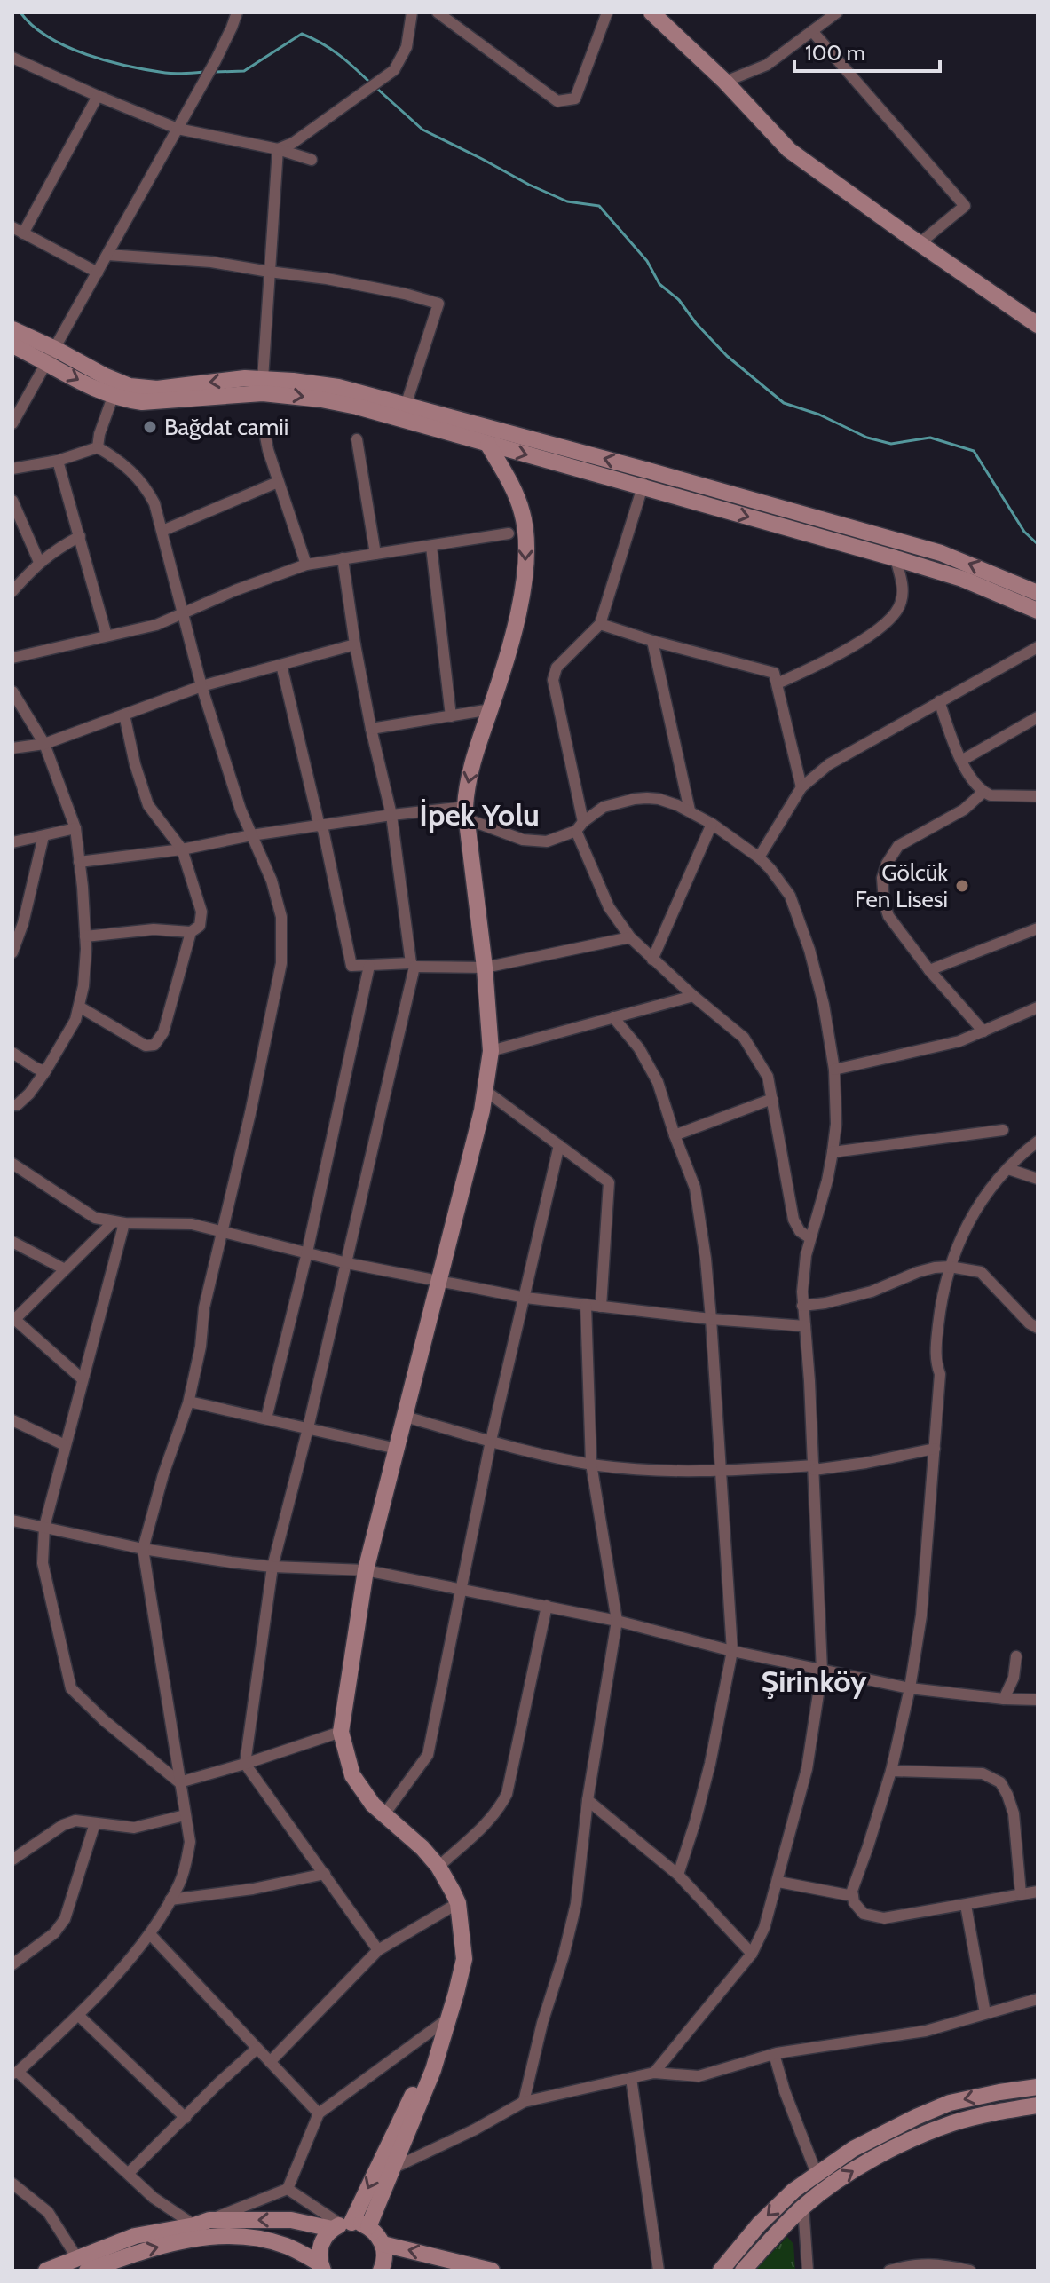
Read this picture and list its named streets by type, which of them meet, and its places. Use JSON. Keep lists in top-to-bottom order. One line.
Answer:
{"districts":["İpek Yolu","Şirinköy"],"places":["Bağdat camii","Gölcük Fen Lisesi"],"scale_bar":"100 m"}
